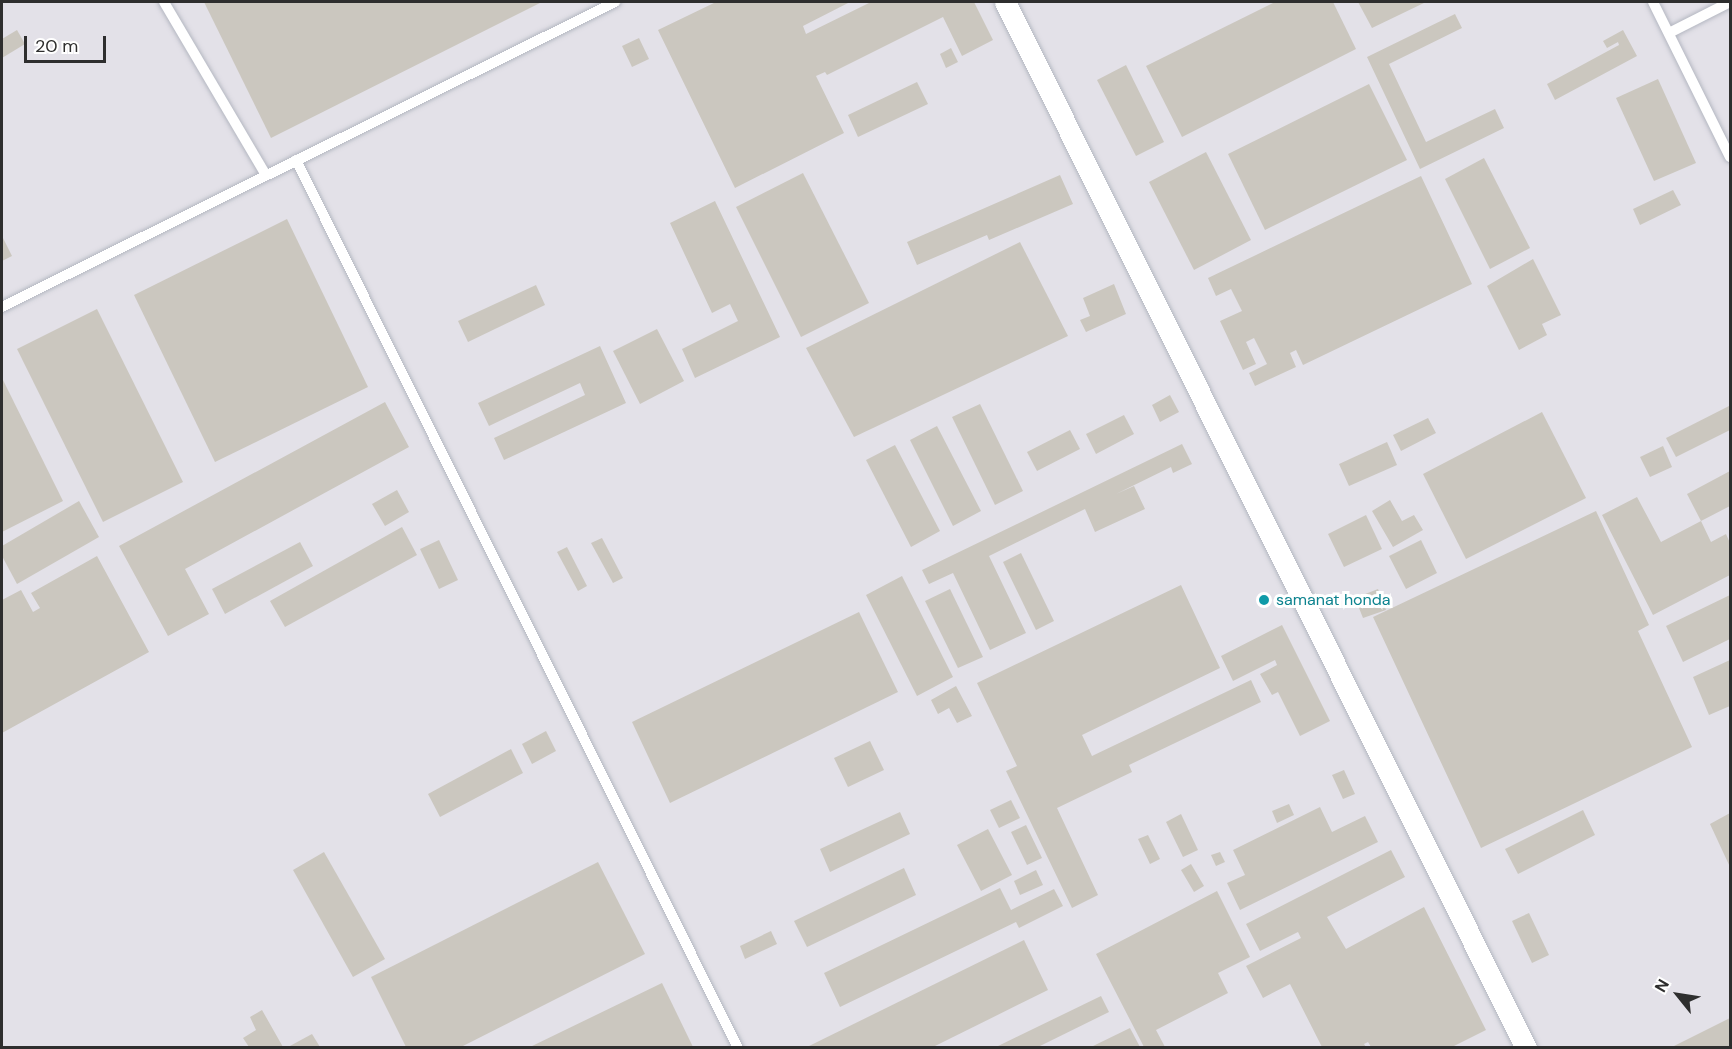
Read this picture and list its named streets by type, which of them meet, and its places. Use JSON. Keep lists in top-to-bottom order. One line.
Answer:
{"places":["samanat honda"],"scale_bar":"20 m","north":"top left"}
